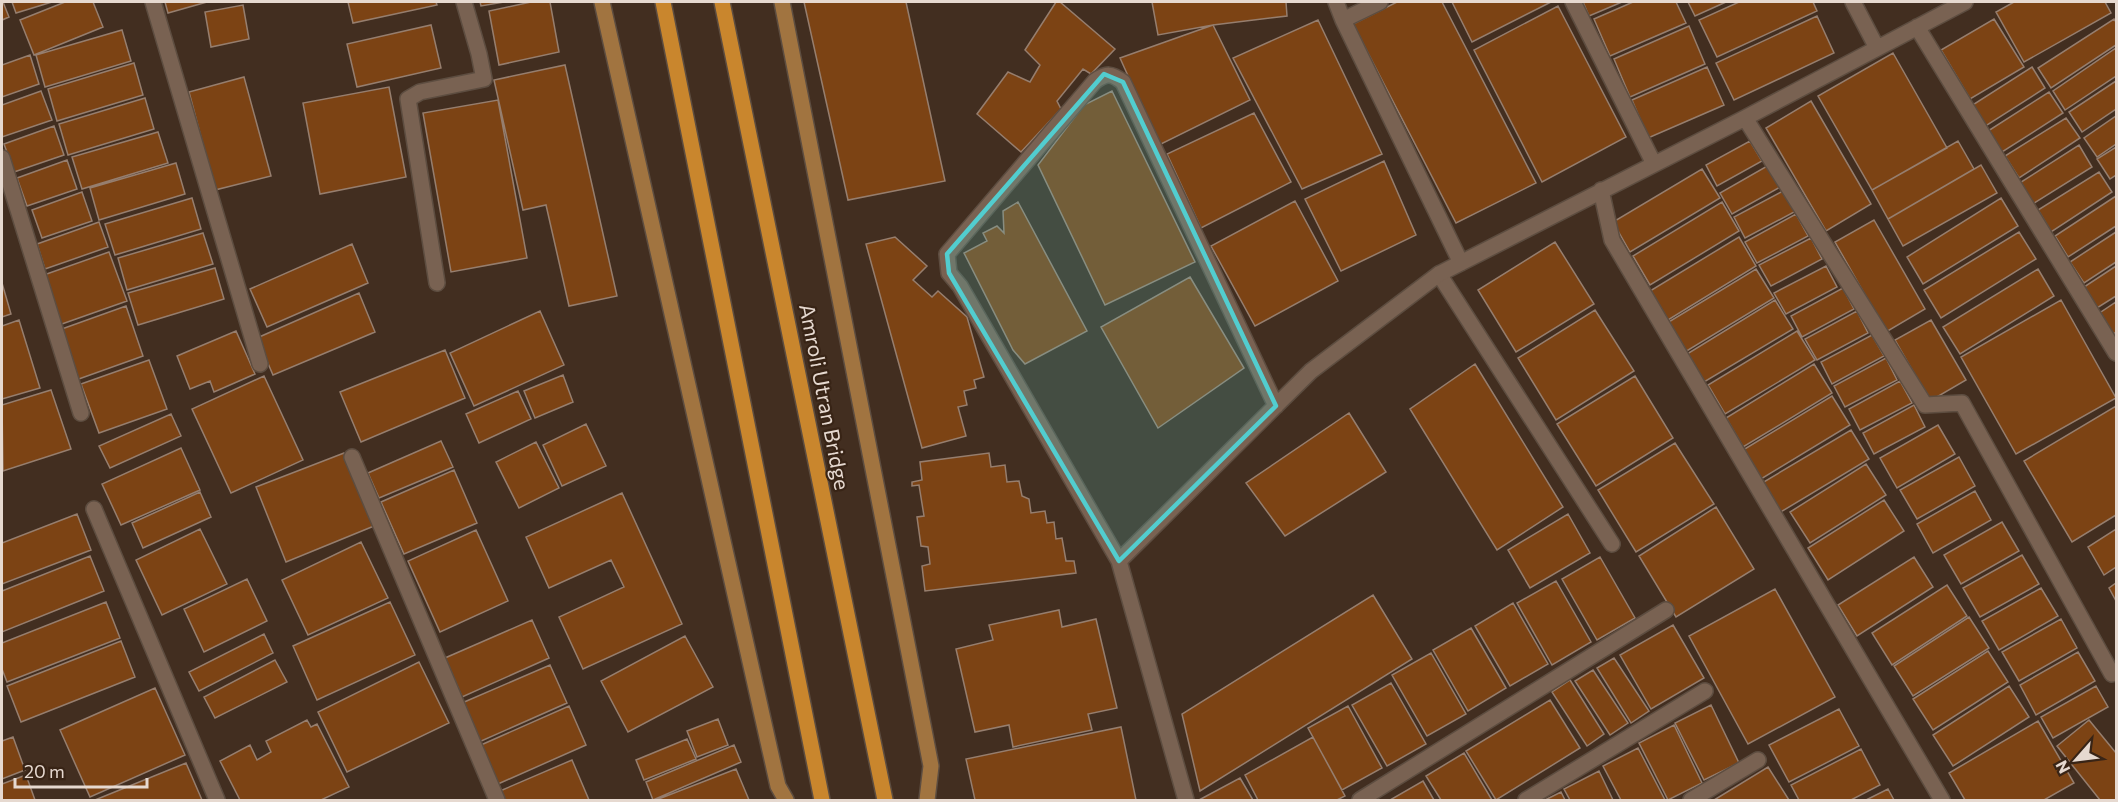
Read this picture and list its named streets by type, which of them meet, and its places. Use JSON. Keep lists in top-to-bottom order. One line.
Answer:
{"streets":{"main road":["Amroli Utran Bridge"]},"scale_bar":"20 m","north":"bottom left"}
